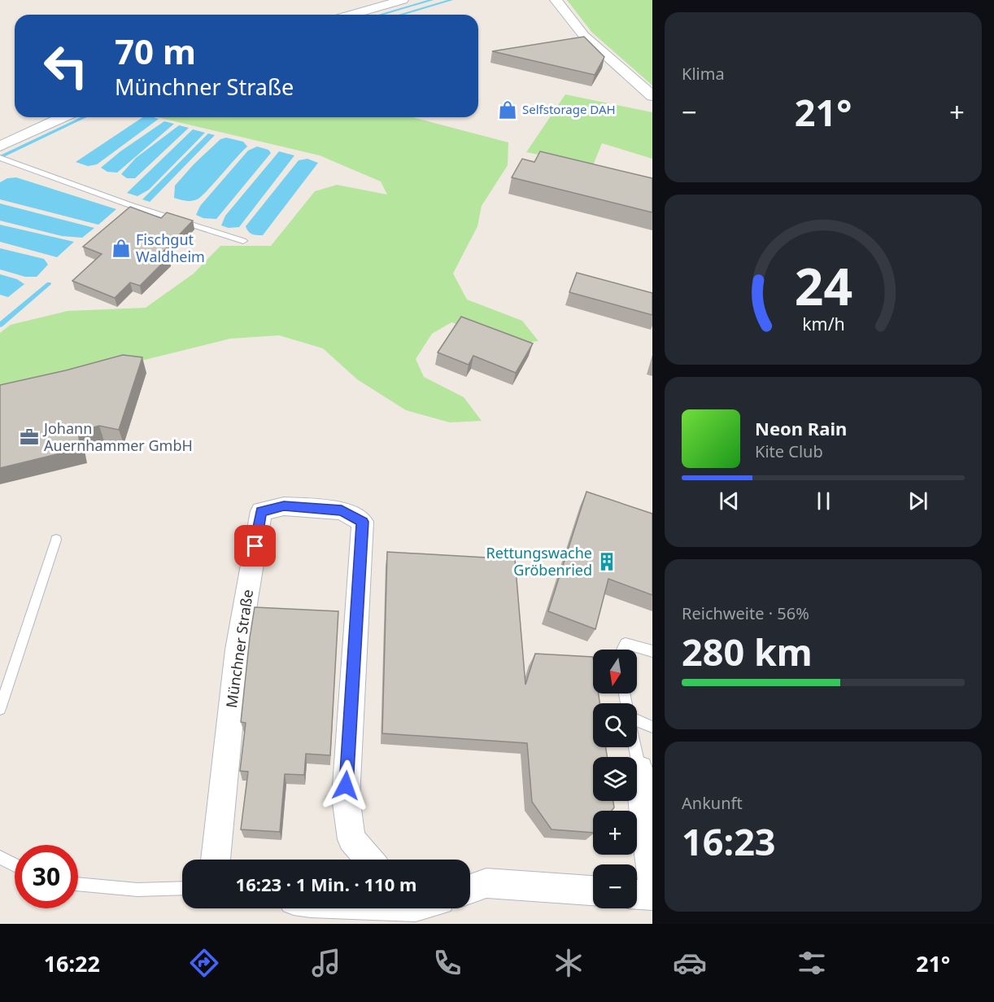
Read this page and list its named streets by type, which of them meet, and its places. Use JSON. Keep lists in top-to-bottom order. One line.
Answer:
{"streets":{"street":["Münchner Straße"]},"places":{"shop":["Selfstorage DAH","Fischgut Waldheim"],"office":["Johann Auernhammer GmbH"],"building":["Rettungswache Gröbenried"]},"north":"bottom","page":{"tile":["Klima",["Reichweite · 56%","280 km"],["Ankunft","16:23"]],"turn":["70 m","Münchner Straße"],"heat":["−","21°","+"],"song":["Neon Rain","Kite Club"],"map_buttons":["+","−"],"limit":"30","trip":"16:23 · 1 Min. · 110 m","tabs":["16:22","21°"],"gauge":["24","km/h"]}}
